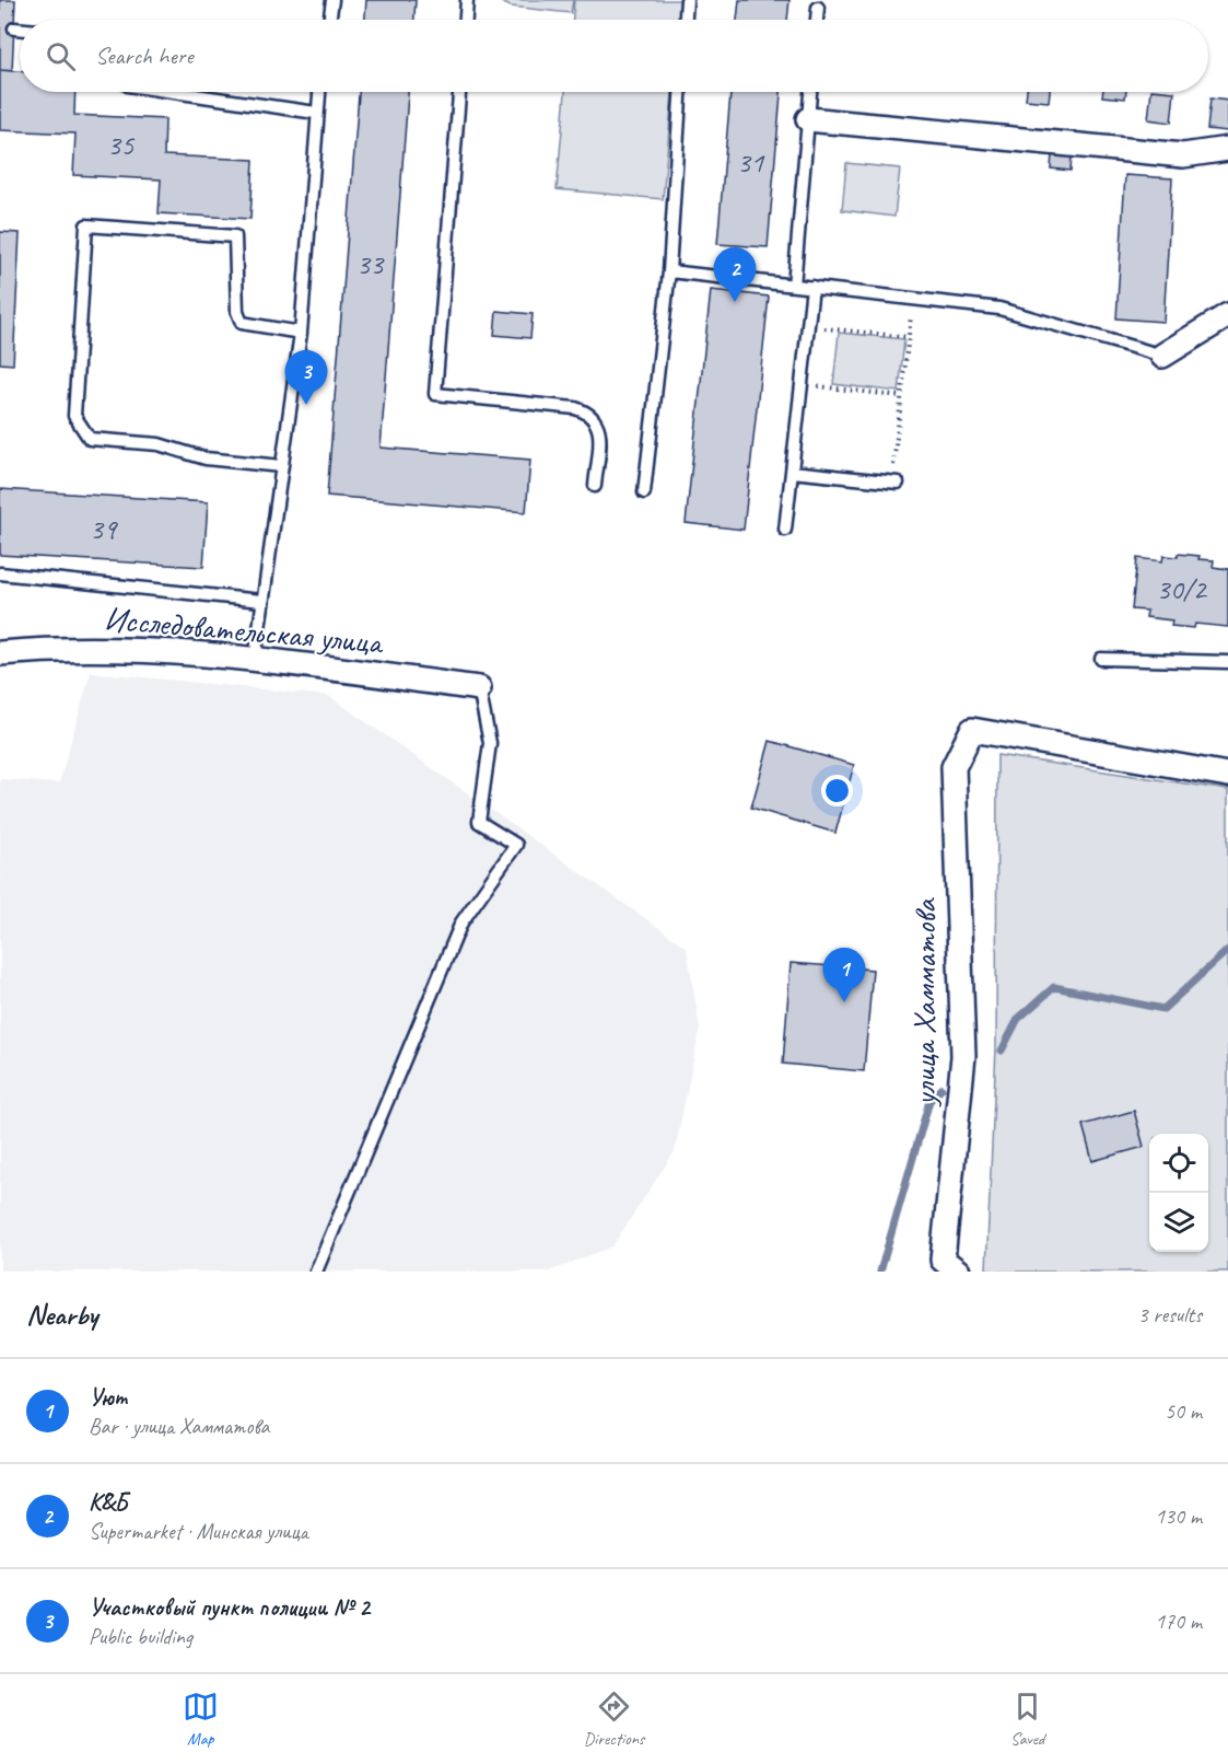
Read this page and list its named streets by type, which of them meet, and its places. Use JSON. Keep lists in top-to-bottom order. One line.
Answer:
{"streets":{"street":["Исследовательская улица","улица Хамматова"]},"house_numbers":["35","31","33","39","30/2"],"page":{"search":"Search here","pins":["2","3","1"],"heading":["Nearby","3 results"],"list":[{"mark":"1","name":"Уют","note":"Bar · улица Хамматова","value":"50 m"},{"mark":"2","name":"К&Б","note":"Supermarket · Минская улица","value":"130 m"},{"mark":"3","name":"Участковый пункт полиции № 2","note":"Public building","value":"170 m"}],"nav":["Map","Directions","Saved"]}}
